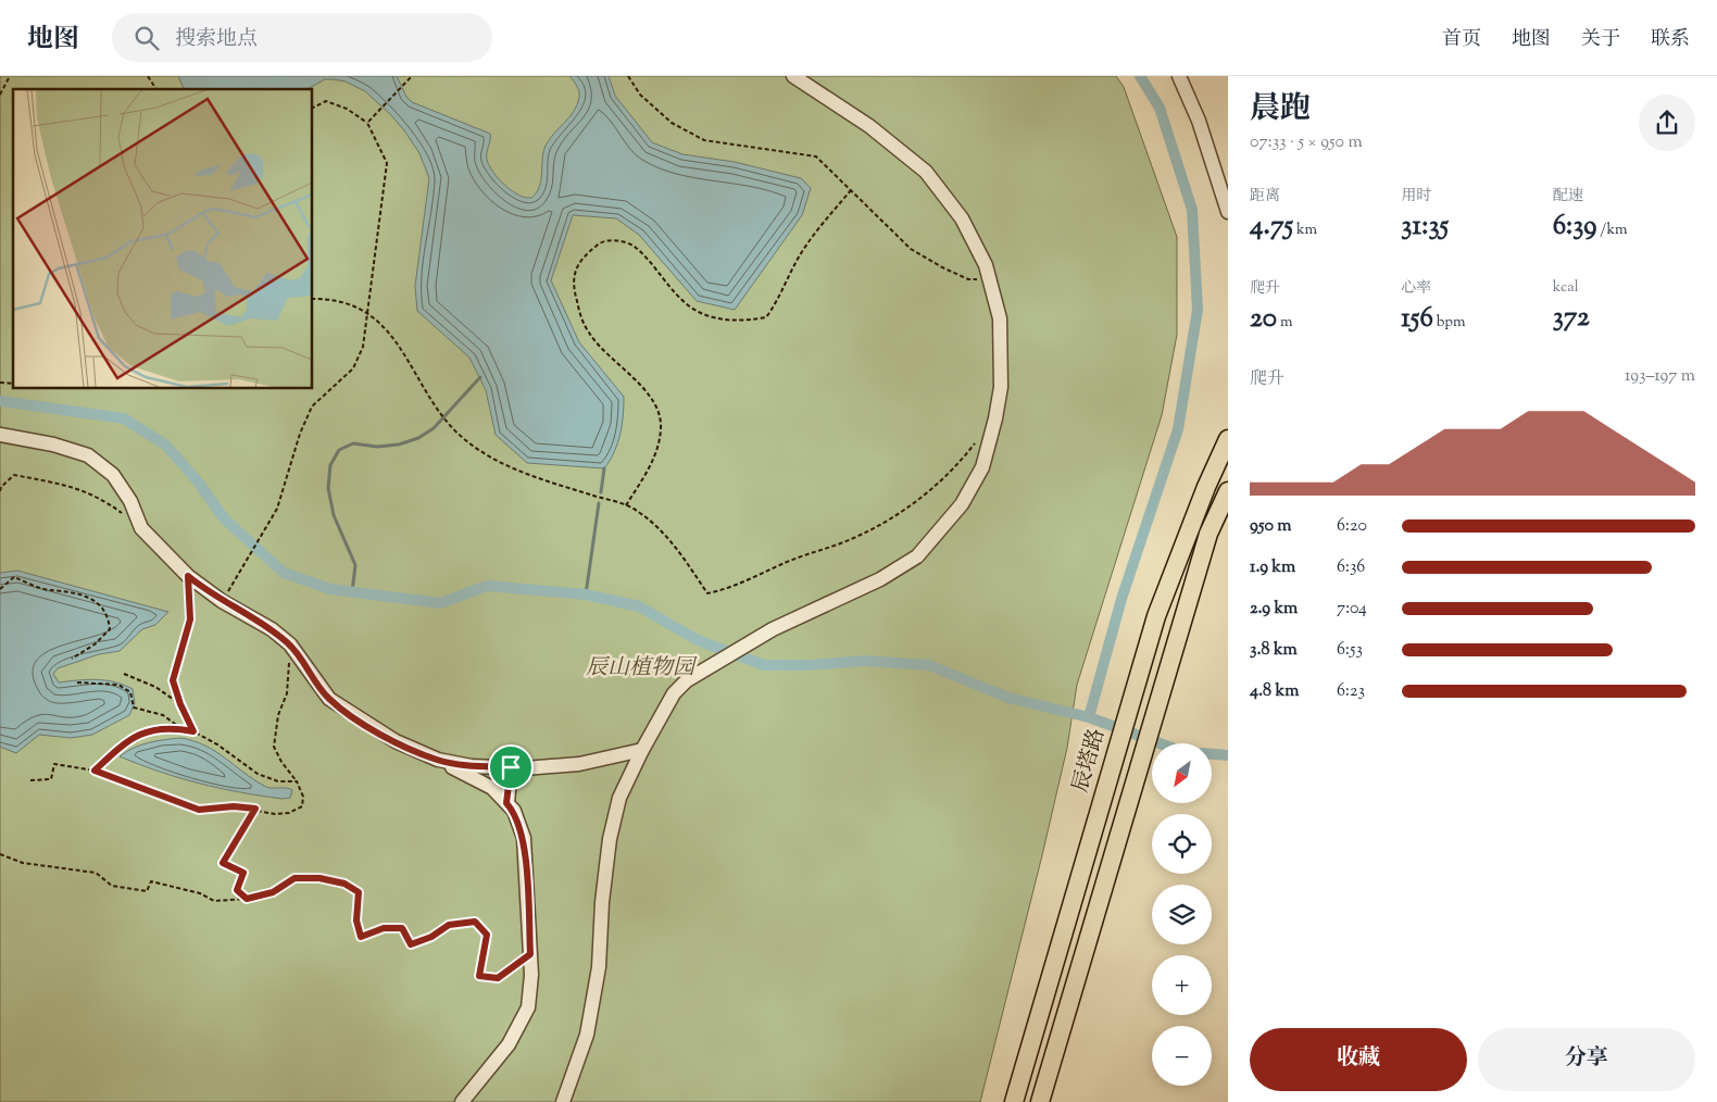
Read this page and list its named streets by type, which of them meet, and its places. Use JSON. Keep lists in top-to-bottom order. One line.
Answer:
{"streets":{"main road":["辰塔路"]},"parks":["辰山植物园"],"north":"bottom left","page":{"header":"地图","search":"搜索地点","nav":["首页","地图","关于","联系"],"heading":["晨跑","07:33 · 5 × 950 m"],"stats":[["距离","4.75 km"],["用时","31:35"],["配速","6:39 /km"],["爬升","20 m"],["心率","156 bpm"],["kcal","372"]],"chart":["爬升","193–197 m"],"list":[{"name":"950 m","note":"6:20"},{"name":"1.9 km","note":"6:36"},{"name":"2.9 km","note":"7:04"},{"name":"3.8 km","note":"6:53"},{"name":"4.8 km","note":"6:23"}],"map_buttons":["+","−"],"buttons":["收藏","分享"]}}
